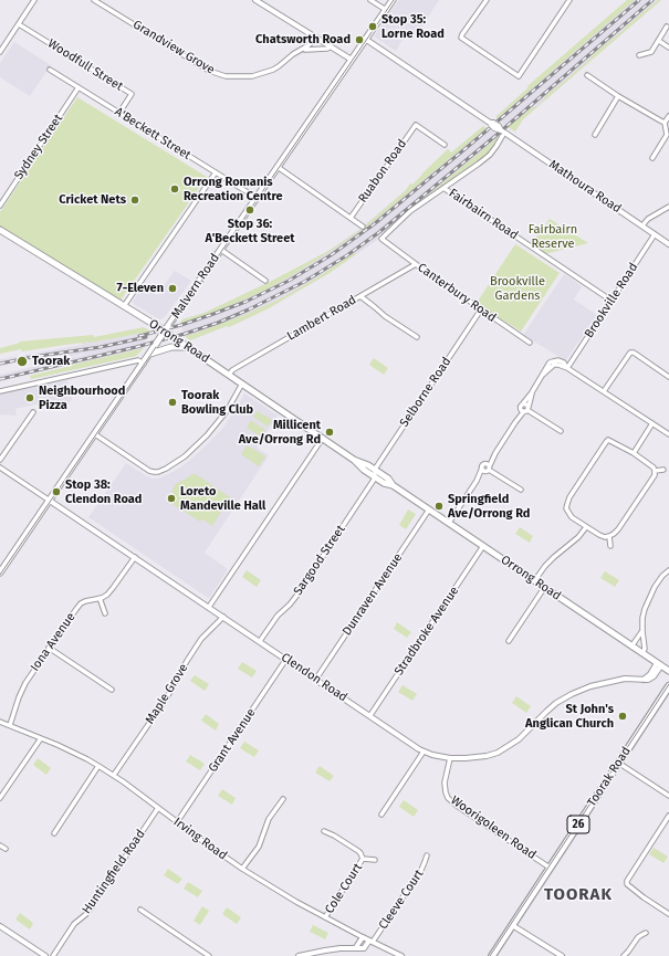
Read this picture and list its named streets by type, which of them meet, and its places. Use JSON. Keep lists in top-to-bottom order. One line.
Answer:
{"streets":{"main road":["Malvern Road","Orrong Road","Toorak Road","26"],"street":["Grandview Grove","Woodfull Street","A'Beckett Street","Sydney Street","Ruabon Road","Mathoura Road","Fairbairn Road","Canterbury Road","Brookville Road","Lambert Road","Selborne Road","Sargood Street","Dunraven Avenue","Stradbroke Avenue","Iona Avenue","Clendon Road","Maple Grove","Grant Avenue","Woorigoleen Road","Irving Road","Huntingfield Road","Cole Court","Cleeve Court"]},"crossings":[["Woodfull Street","A'Beckett Street"],["A'Beckett Street","Sydney Street"],["A'Beckett Street","Malvern Road"],["Mathoura Road","Malvern Road"],["Mathoura Road","Brookville Road"],["Fairbairn Road","Canterbury Road"],["Fairbairn Road","Brookville Road"],["Malvern Road","Orrong Road"],["Malvern Road","Clendon Road"],["Canterbury Road","Lambert Road"],["Canterbury Road","Selborne Road"],["Lambert Road","Orrong Road"],["Orrong Road","Selborne Road"],["Orrong Road","Sargood Street"],["Orrong Road","Dunraven Avenue"],["Orrong Road","Stradbroke Avenue"],["Orrong Road","Clendon Road"],["Selborne Road","Sargood Street"],["Sargood Street","Clendon Road"],["Dunraven Avenue","Clendon Road"],["Stradbroke Avenue","Clendon Road"],["Iona Avenue","Clendon Road"],["Iona Avenue","Irving Road"],["Clendon Road","Maple Grove"],["Clendon Road","Grant Avenue"],["Clendon Road","Woorigoleen Road"],["Maple Grove","Irving Road"],["Grant Avenue","Irving Road"],["Toorak Road","Woorigoleen Road"],["Irving Road","Huntingfield Road"],["Irving Road","Cole Court"],["Irving Road","Cleeve Court"]],"districts":["TOORAK"],"parks":["Fairbairn Reserve","Brookville Gardens"],"places":["Stop 35: Lorne Road","Chatsworth Road","Orrong Romanis Recreation Centre","Cricket Nets","Stop 36: A'Beckett Street","7-Eleven","Toorak","Neighbourhood Pizza","Toorak Bowling Club","Millicent Ave/Orrong Rd","Stop 38: Clendon Road","Loreto Mandeville Hall","Springfield Ave/Orrong Rd","St John's Anglican Church"]}
